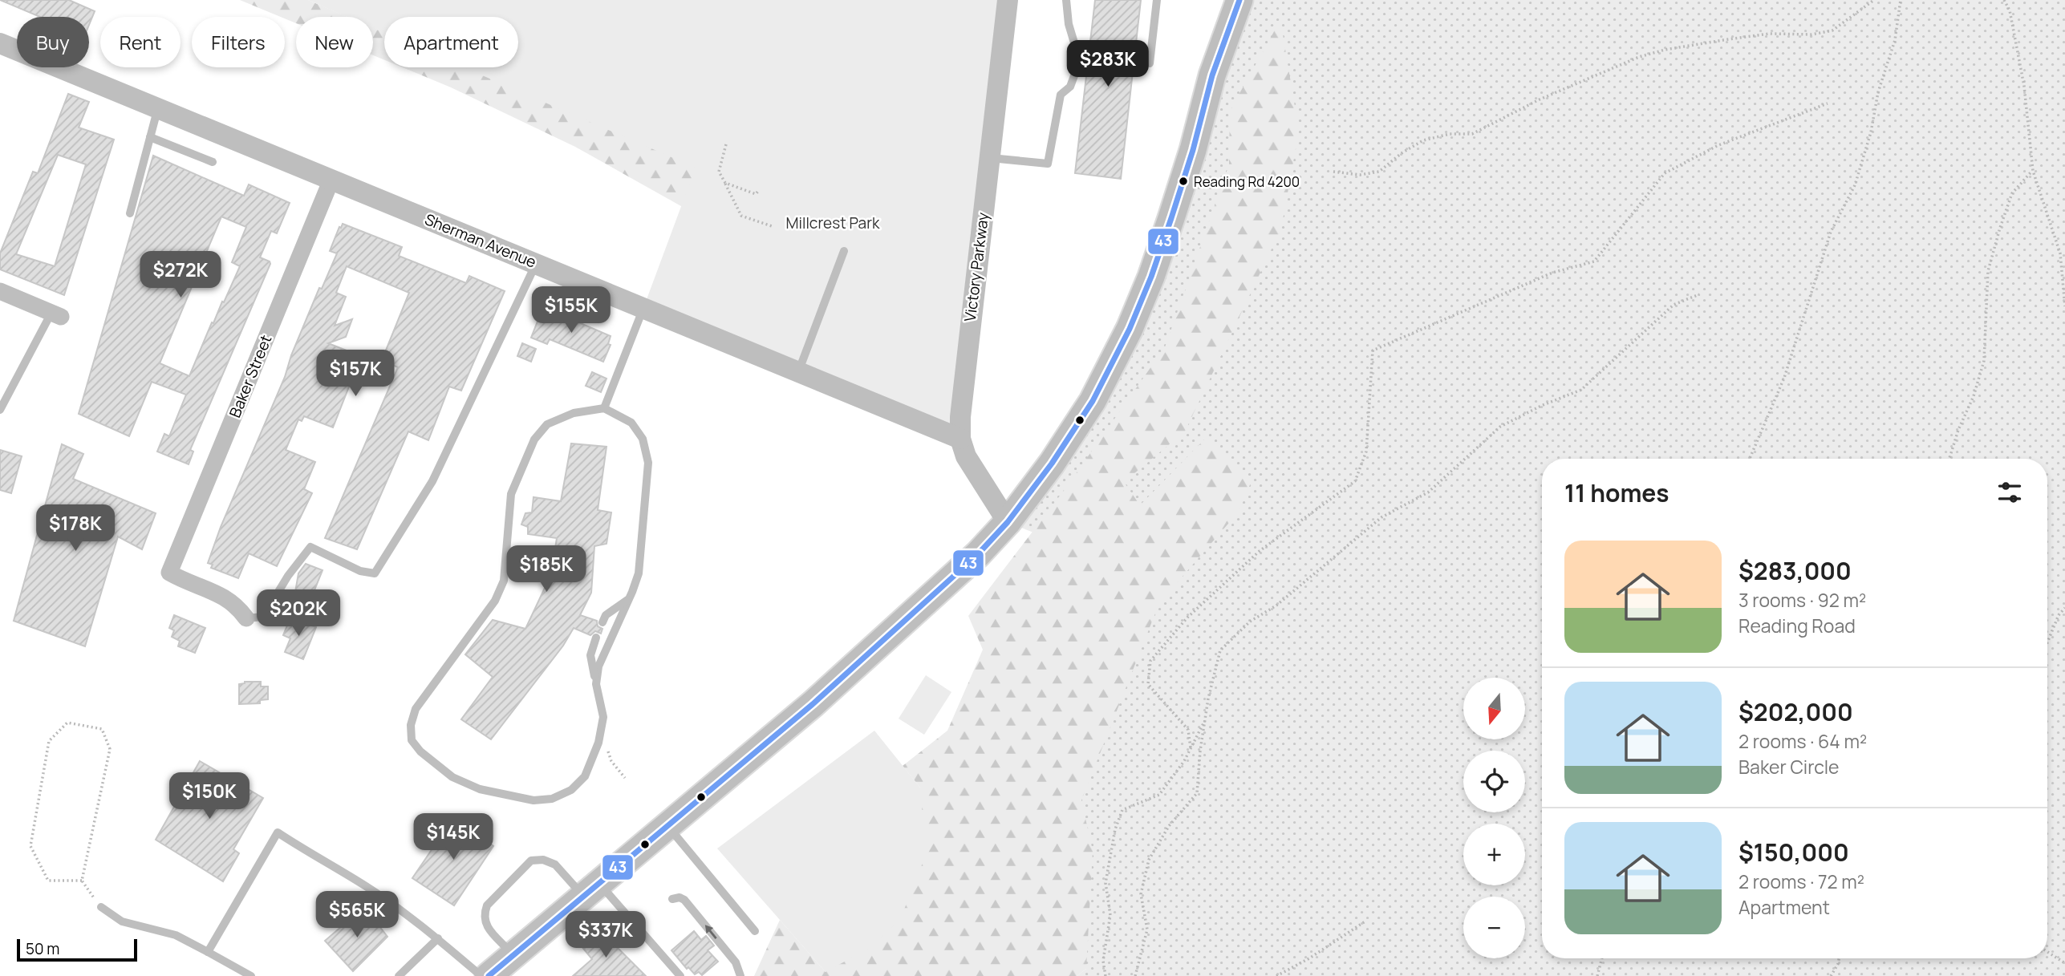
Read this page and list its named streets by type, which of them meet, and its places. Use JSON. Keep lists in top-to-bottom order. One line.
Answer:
{"streets":{"street":["Sherman Avenue","Victory Parkway","Baker Street"]},"crossings":[["Sherman Avenue","Victory Parkway"],["Sherman Avenue","Baker Street"]],"parks":["Millcrest Park"],"places":["Reading Rd 4200"],"lines":["transit line 43"],"scale_bar":"50 m","north":"bottom","page":{"chip":["Buy","Rent","Filters","New","Apartment"],"price":["$283K","$272K","$155K","$157K","$178K","$185K","$202K","$150K","$145K","$565K","$337K"],"heading":"11 homes","list":[{"name":"$283,000","note":"3 rooms · 92 m² · Reading Road"},{"name":"$202,000","note":"2 rooms · 64 m² · Baker Circle"},{"name":"$150,000","note":"2 rooms · 72 m² · Apartment"}],"map_buttons":["+","−"],"scale":"50 m"}}
